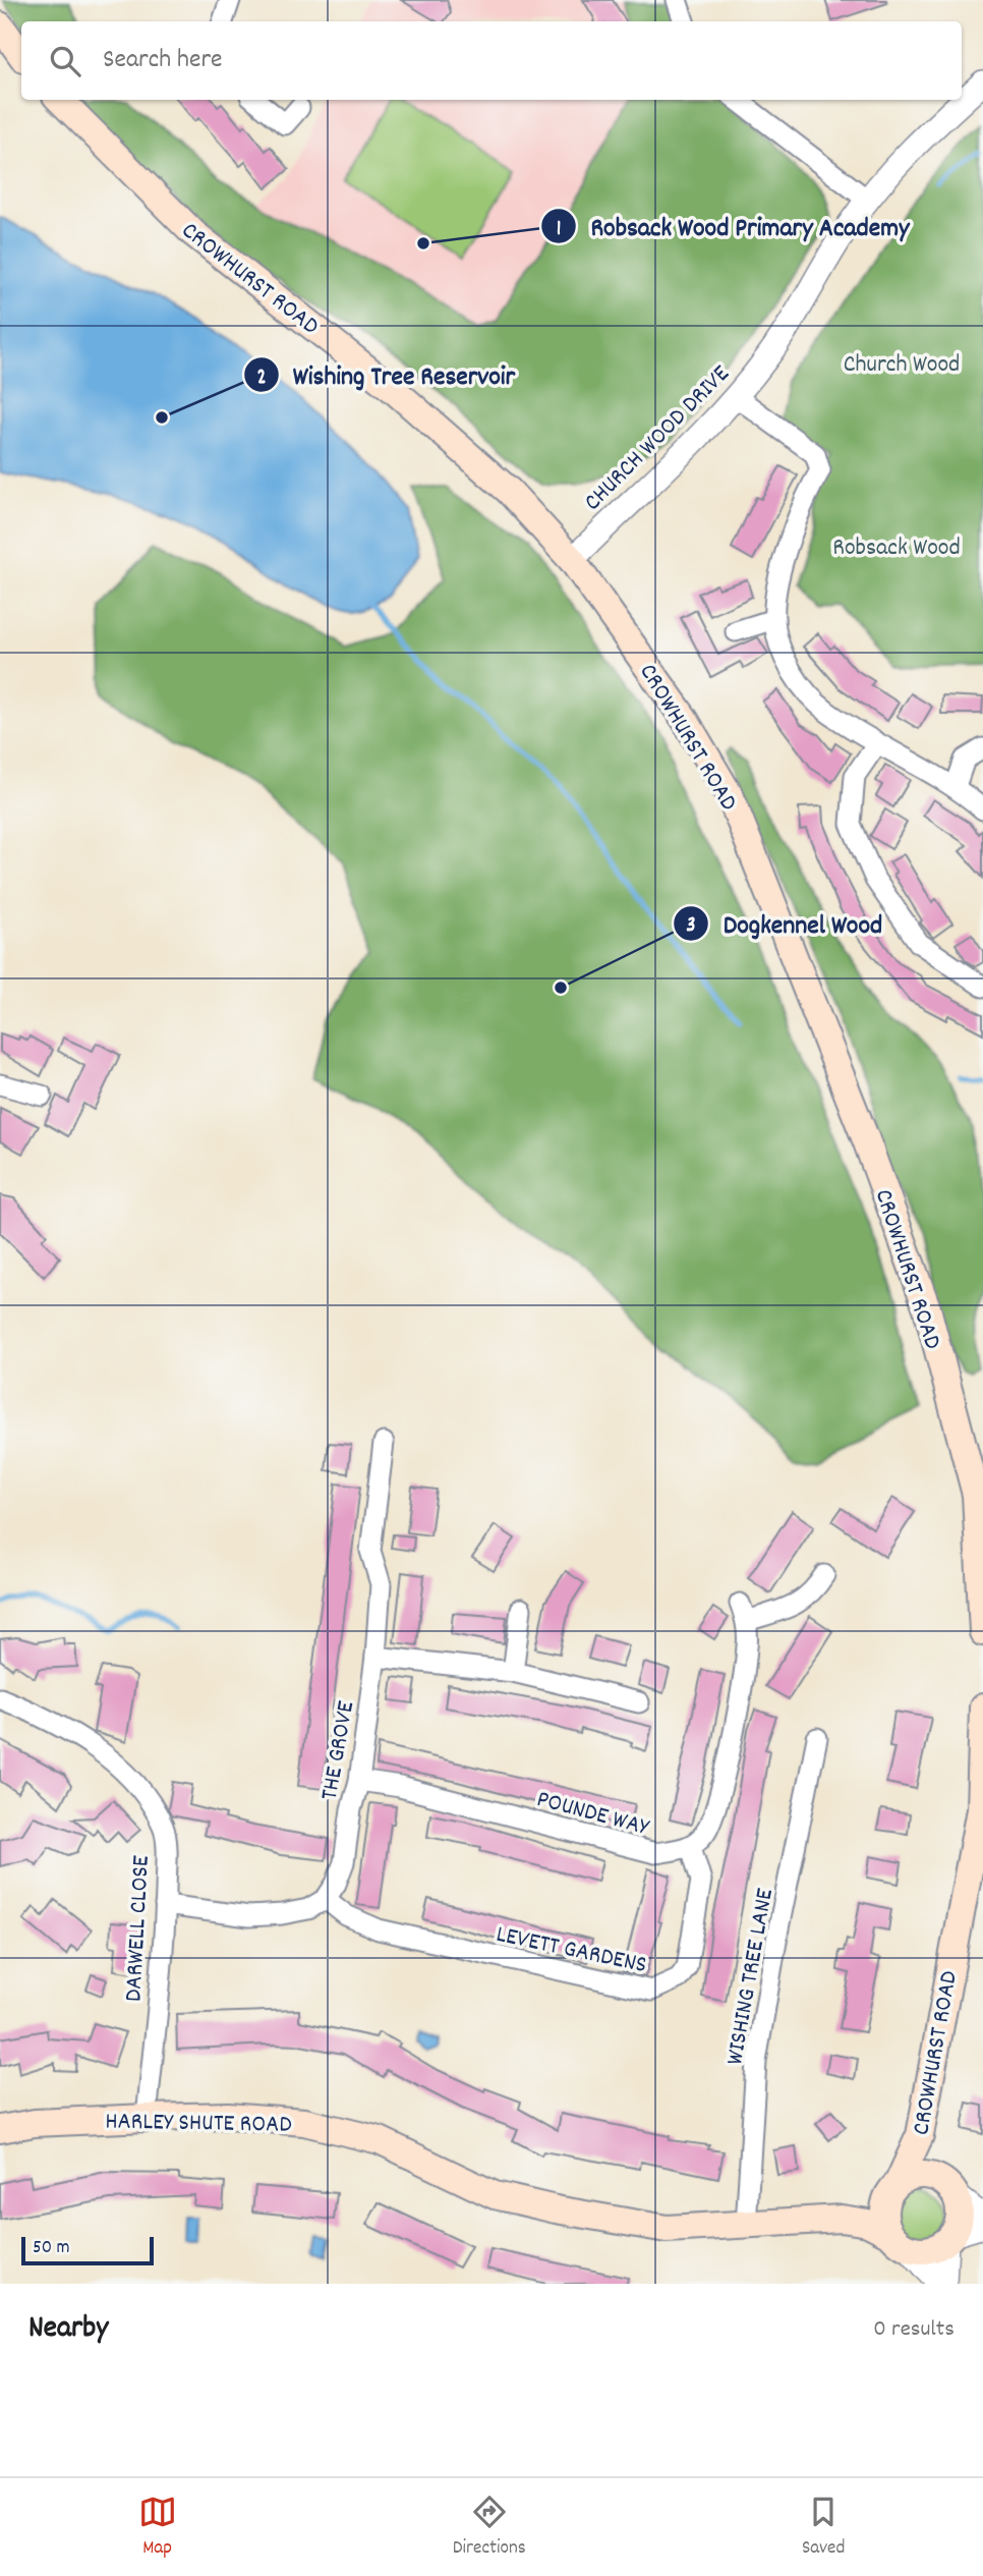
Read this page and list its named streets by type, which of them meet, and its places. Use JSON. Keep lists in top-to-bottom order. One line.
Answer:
{"streets":{"main road":["CROWHURST ROAD","HARLEY SHUTE ROAD"],"street":["CHURCH WOOD DRIVE","THE GROVE","POUNDE WAY","DARWELL CLOSE","LEVETT GARDENS","WISHING TREE LANE"]},"crossings":[["CROWHURST ROAD","CHURCH WOOD DRIVE"],["CROWHURST ROAD","HARLEY SHUTE ROAD"],["THE GROVE","POUNDE WAY"],["THE GROVE","LEVETT GARDENS"],["POUNDE WAY","LEVETT GARDENS"],["DARWELL CLOSE","HARLEY SHUTE ROAD"],["WISHING TREE LANE","HARLEY SHUTE ROAD"]],"parks":["Church Wood","Robsack Wood"],"places":["Robsack Wood Primary Academy","Wishing Tree Reservoir","Dogkennel Wood"],"scale_bar":"50 m","page":{"search":"Search here","scale":"50 m","heading":["Nearby","0 results"],"nav":["Map","Directions","Saved"]}}
